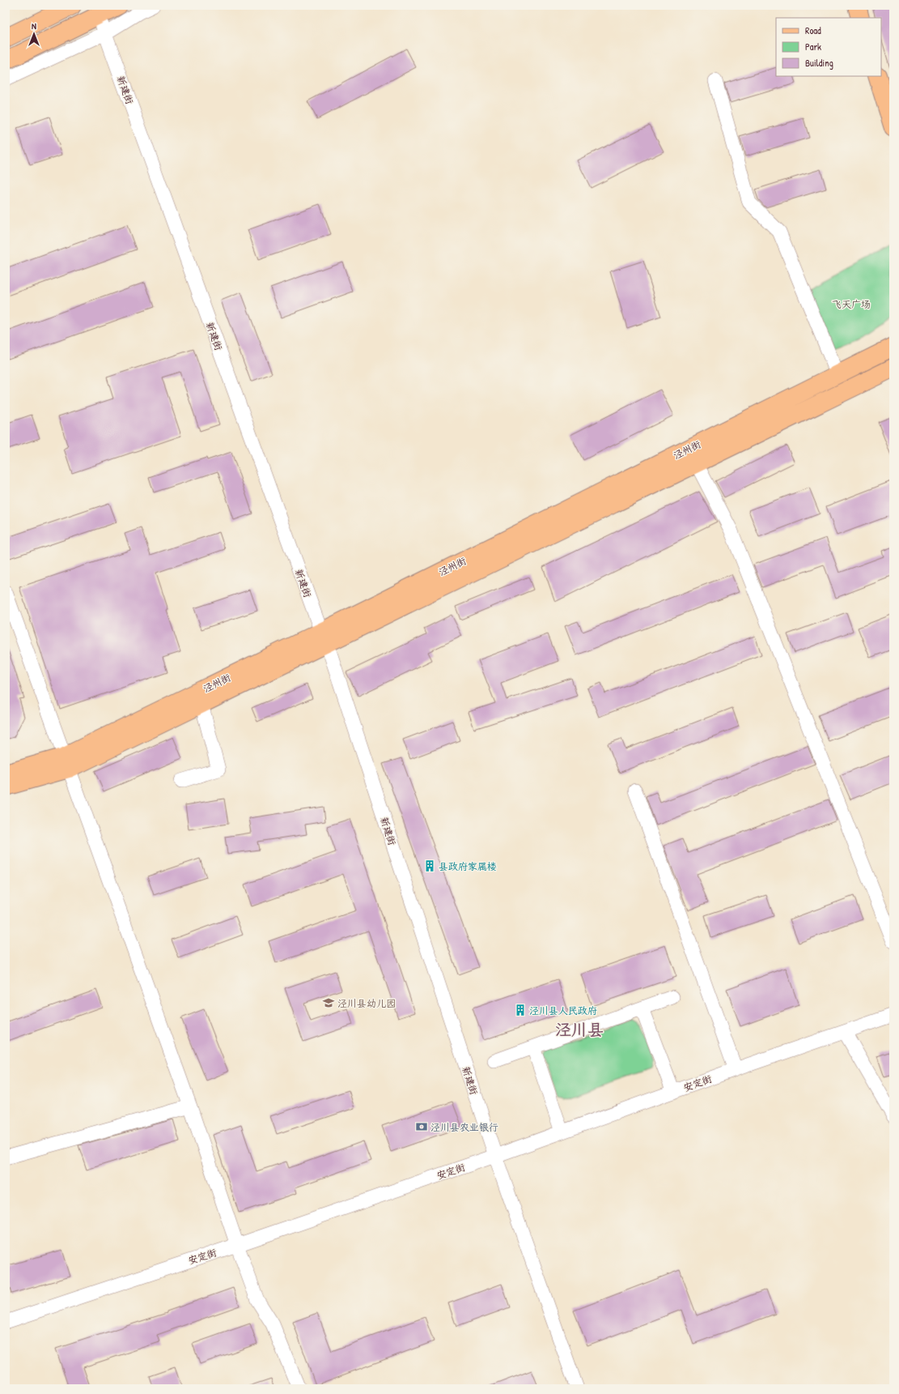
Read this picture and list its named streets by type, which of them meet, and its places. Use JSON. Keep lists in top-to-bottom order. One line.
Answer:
{"streets":{"main road":["泾州街"],"street":["新建街","安定街"]},"crossings":[["新建街","泾州街"],["新建街","安定街"]],"districts":["泾川县"],"parks":["飞天广场"],"places":{"building":["县政府家属楼","泾川县人民政府"],"school or university":["泾川县幼儿园"],"bank":["泾川县农业银行"]},"legend":["Road","Park","Building"],"north":"top"}
